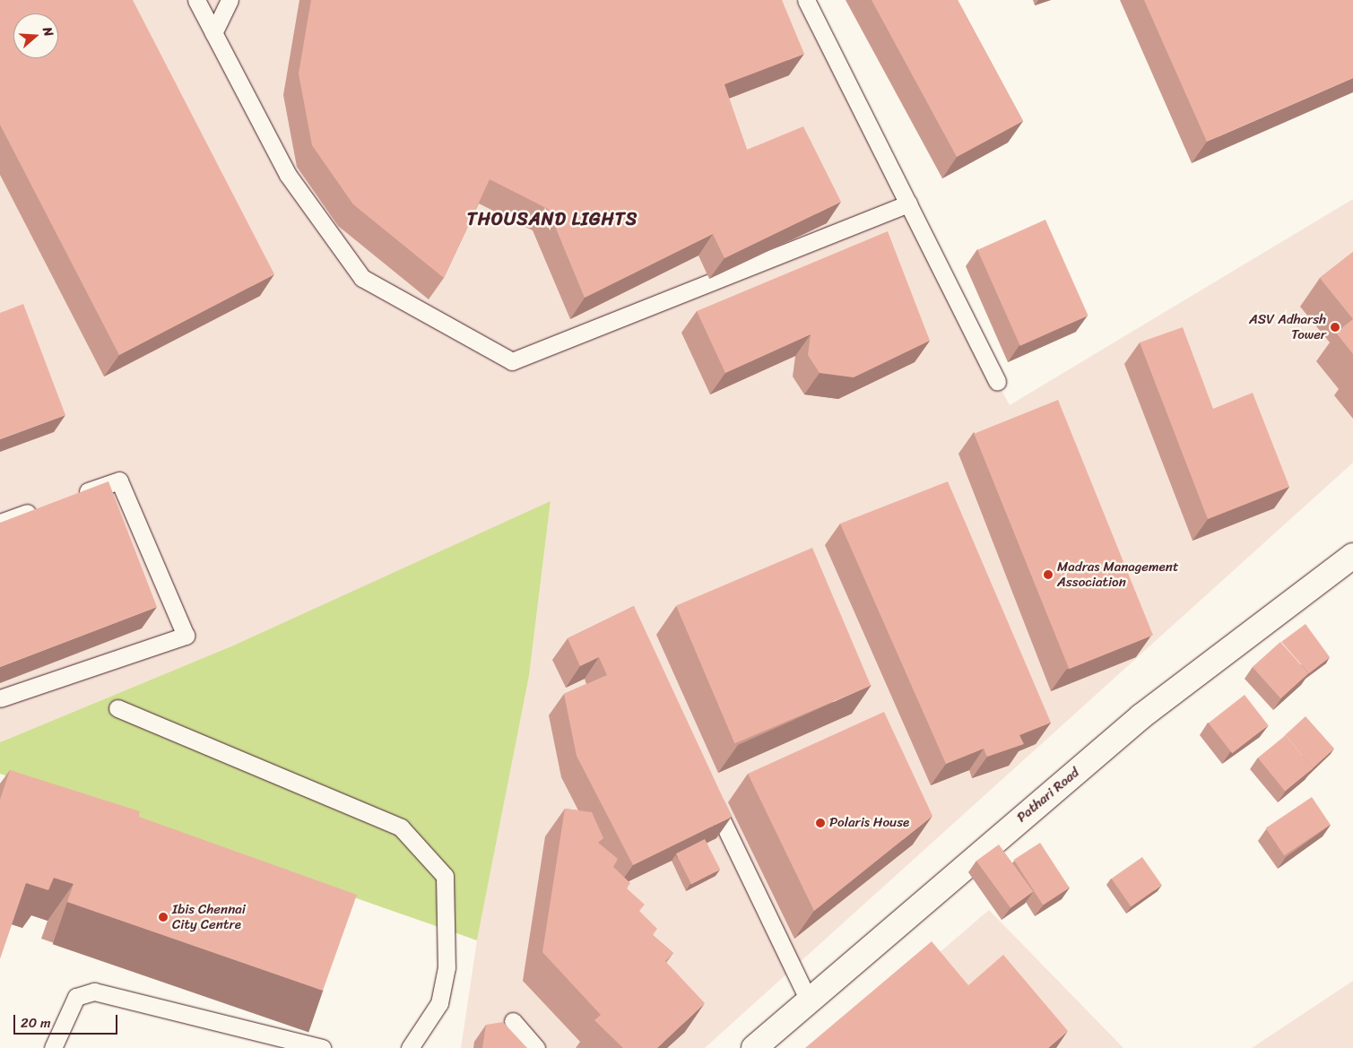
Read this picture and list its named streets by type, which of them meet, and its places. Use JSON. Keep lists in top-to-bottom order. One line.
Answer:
{"streets":{"street":["Pathari Road"]},"districts":["THOUSAND LIGHTS"],"places":["ASV Adharsh Tower","Madras Management Association","Polaris House","Ibis Chennai City Centre"],"scale_bar":"20 m","north":"right"}
